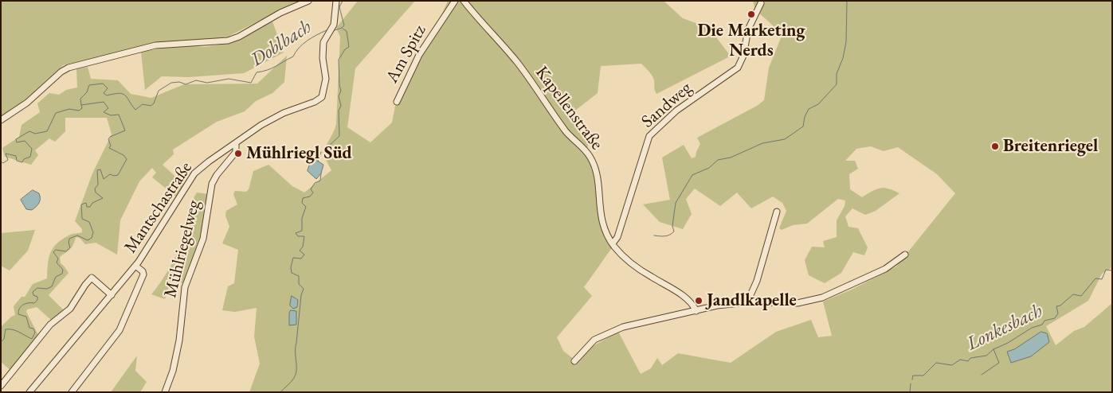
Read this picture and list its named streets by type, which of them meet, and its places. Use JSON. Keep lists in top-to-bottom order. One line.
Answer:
{"streets":{"street":["Am Spitz","Sandweg","Kapellenstraße","Mantschastraße","Mühlriegelweg"]},"crossings":[["Sandweg","Kapellenstraße"],["Mantschastraße","Mühlriegelweg"]],"water":["Doblbach","Lonkesbach"],"places":["Die Marketing Nerds","Breitenriegel","Mühlriegl Süd","Jandlkapelle"]}
